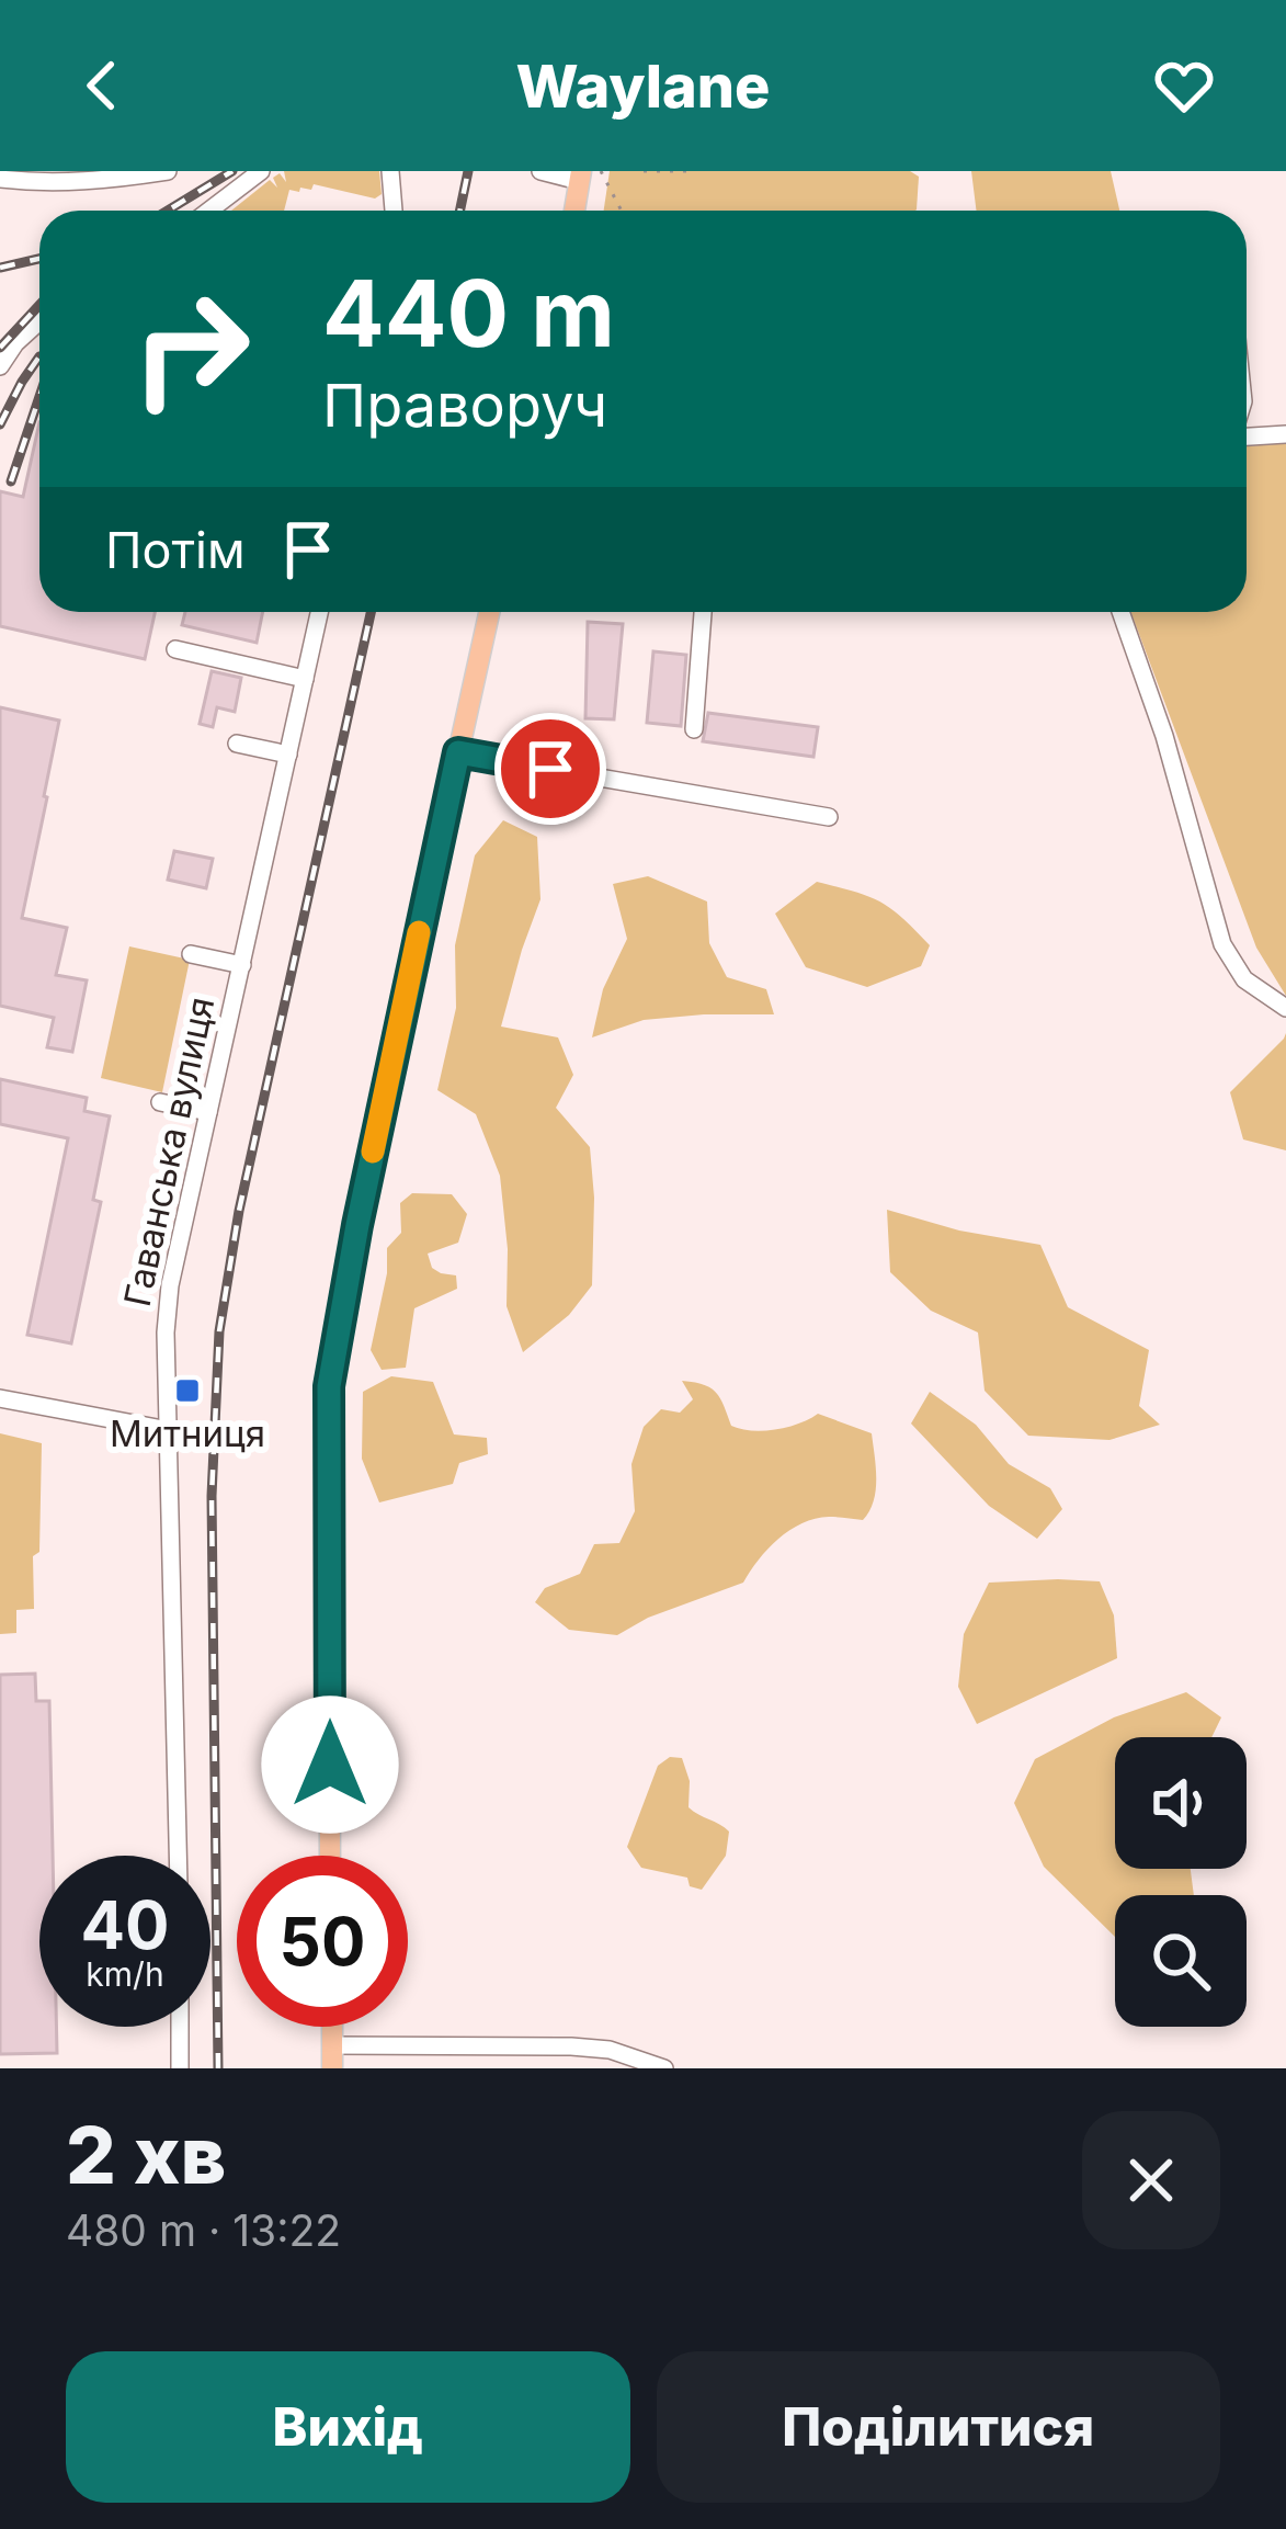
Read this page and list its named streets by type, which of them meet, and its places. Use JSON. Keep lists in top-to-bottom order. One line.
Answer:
{"streets":{"street":["Гаванська вулиця"]},"places":{"transit":["Митниця"]},"page":{"header":"Waylane","turn":["440 m","Праворуч"],"then":"Потім","speed":"40 km/h","limit":"50","heading":["2 хв","480 m · 13:22"],"buttons":["Вихід","Поділитися"]}}
